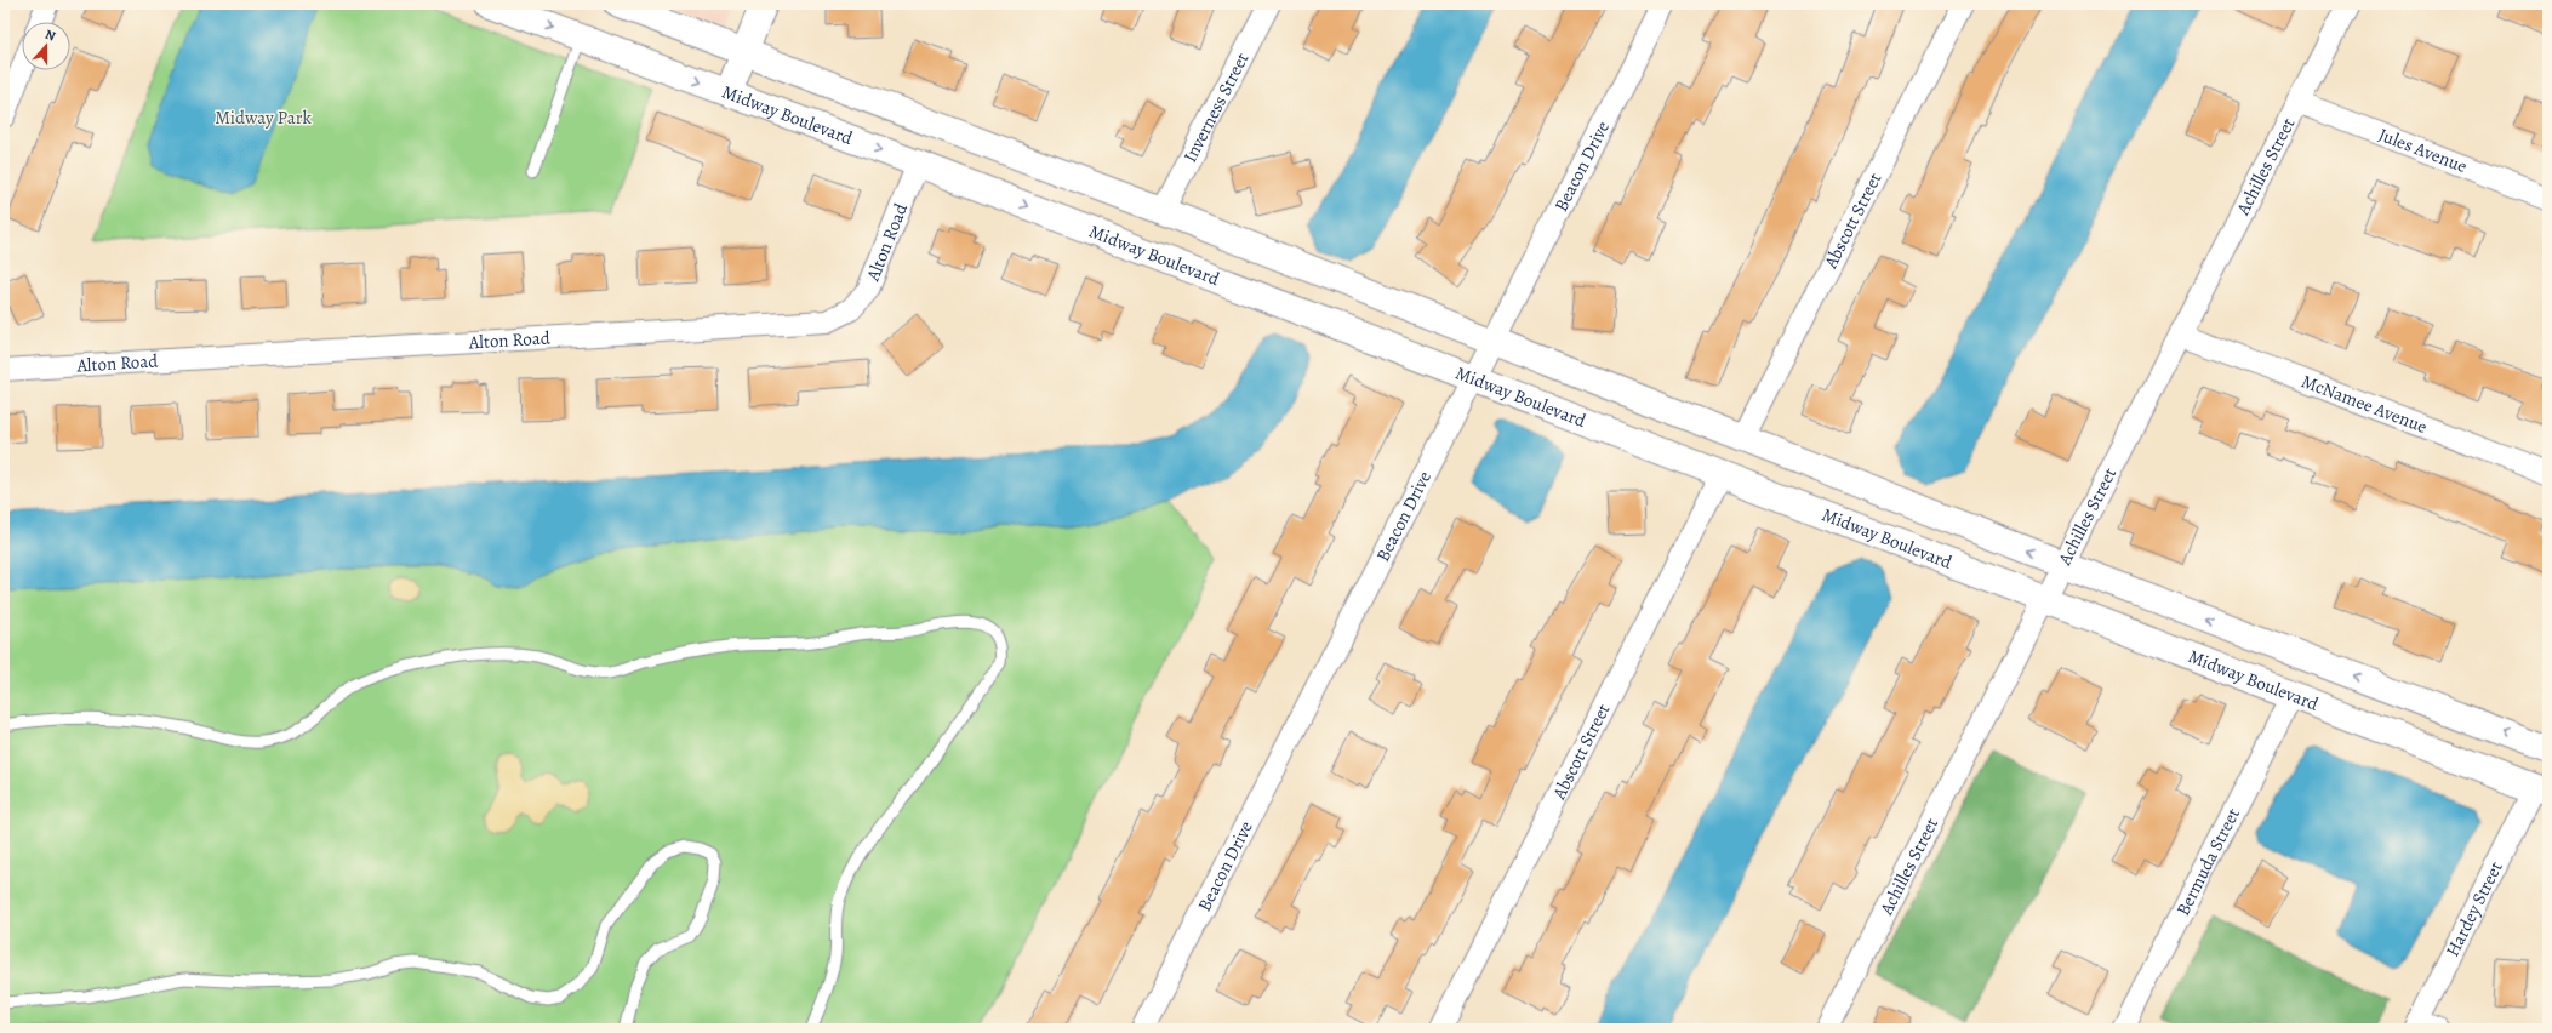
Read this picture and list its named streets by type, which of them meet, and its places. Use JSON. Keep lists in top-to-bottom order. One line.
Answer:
{"streets":{"street":["Inverness Street","Midway Boulevard","Jules Avenue","Beacon Drive","Achilles Street","Abscott Street","Alton Road","McNamee Avenue","Bermuda Street","Hardey Street"]},"crossings":[["Midway Boulevard","Beacon Drive"],["Midway Boulevard","Achilles Street"],["Midway Boulevard","Abscott Street"],["Midway Boulevard","Alton Road"],["Midway Boulevard","Bermuda Street"],["Midway Boulevard","Hardey Street"],["Jules Avenue","Achilles Street"],["Achilles Street","McNamee Avenue"]],"parks":["Midway Park"],"north":"top"}
